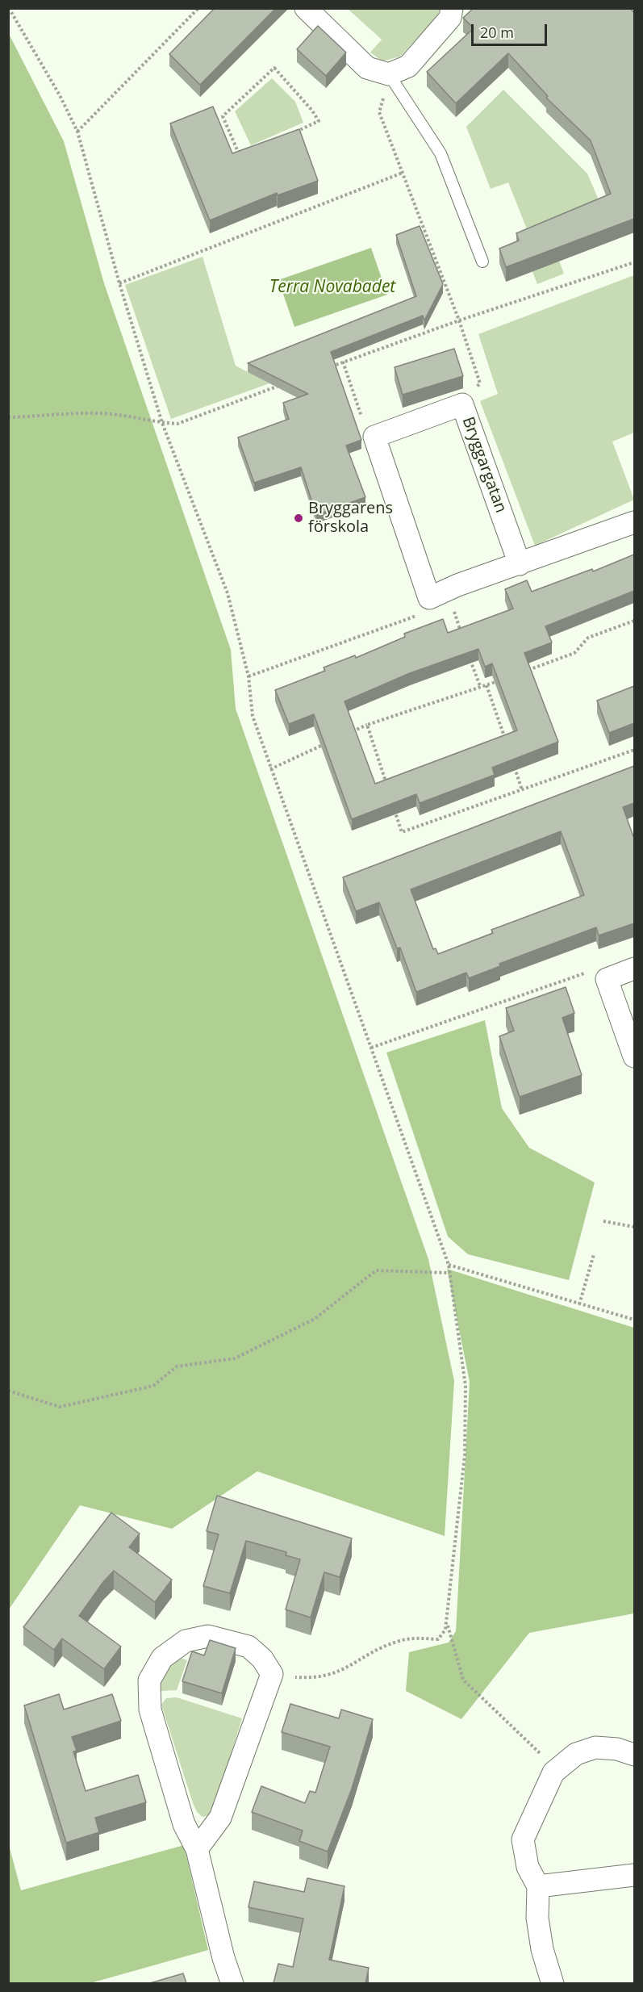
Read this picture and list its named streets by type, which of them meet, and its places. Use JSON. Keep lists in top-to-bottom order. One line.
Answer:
{"streets":{"street":["Bryggargatan"]},"water":["Terra Novabadet"],"places":["Bryggarens förskola"],"scale_bar":"20 m"}
